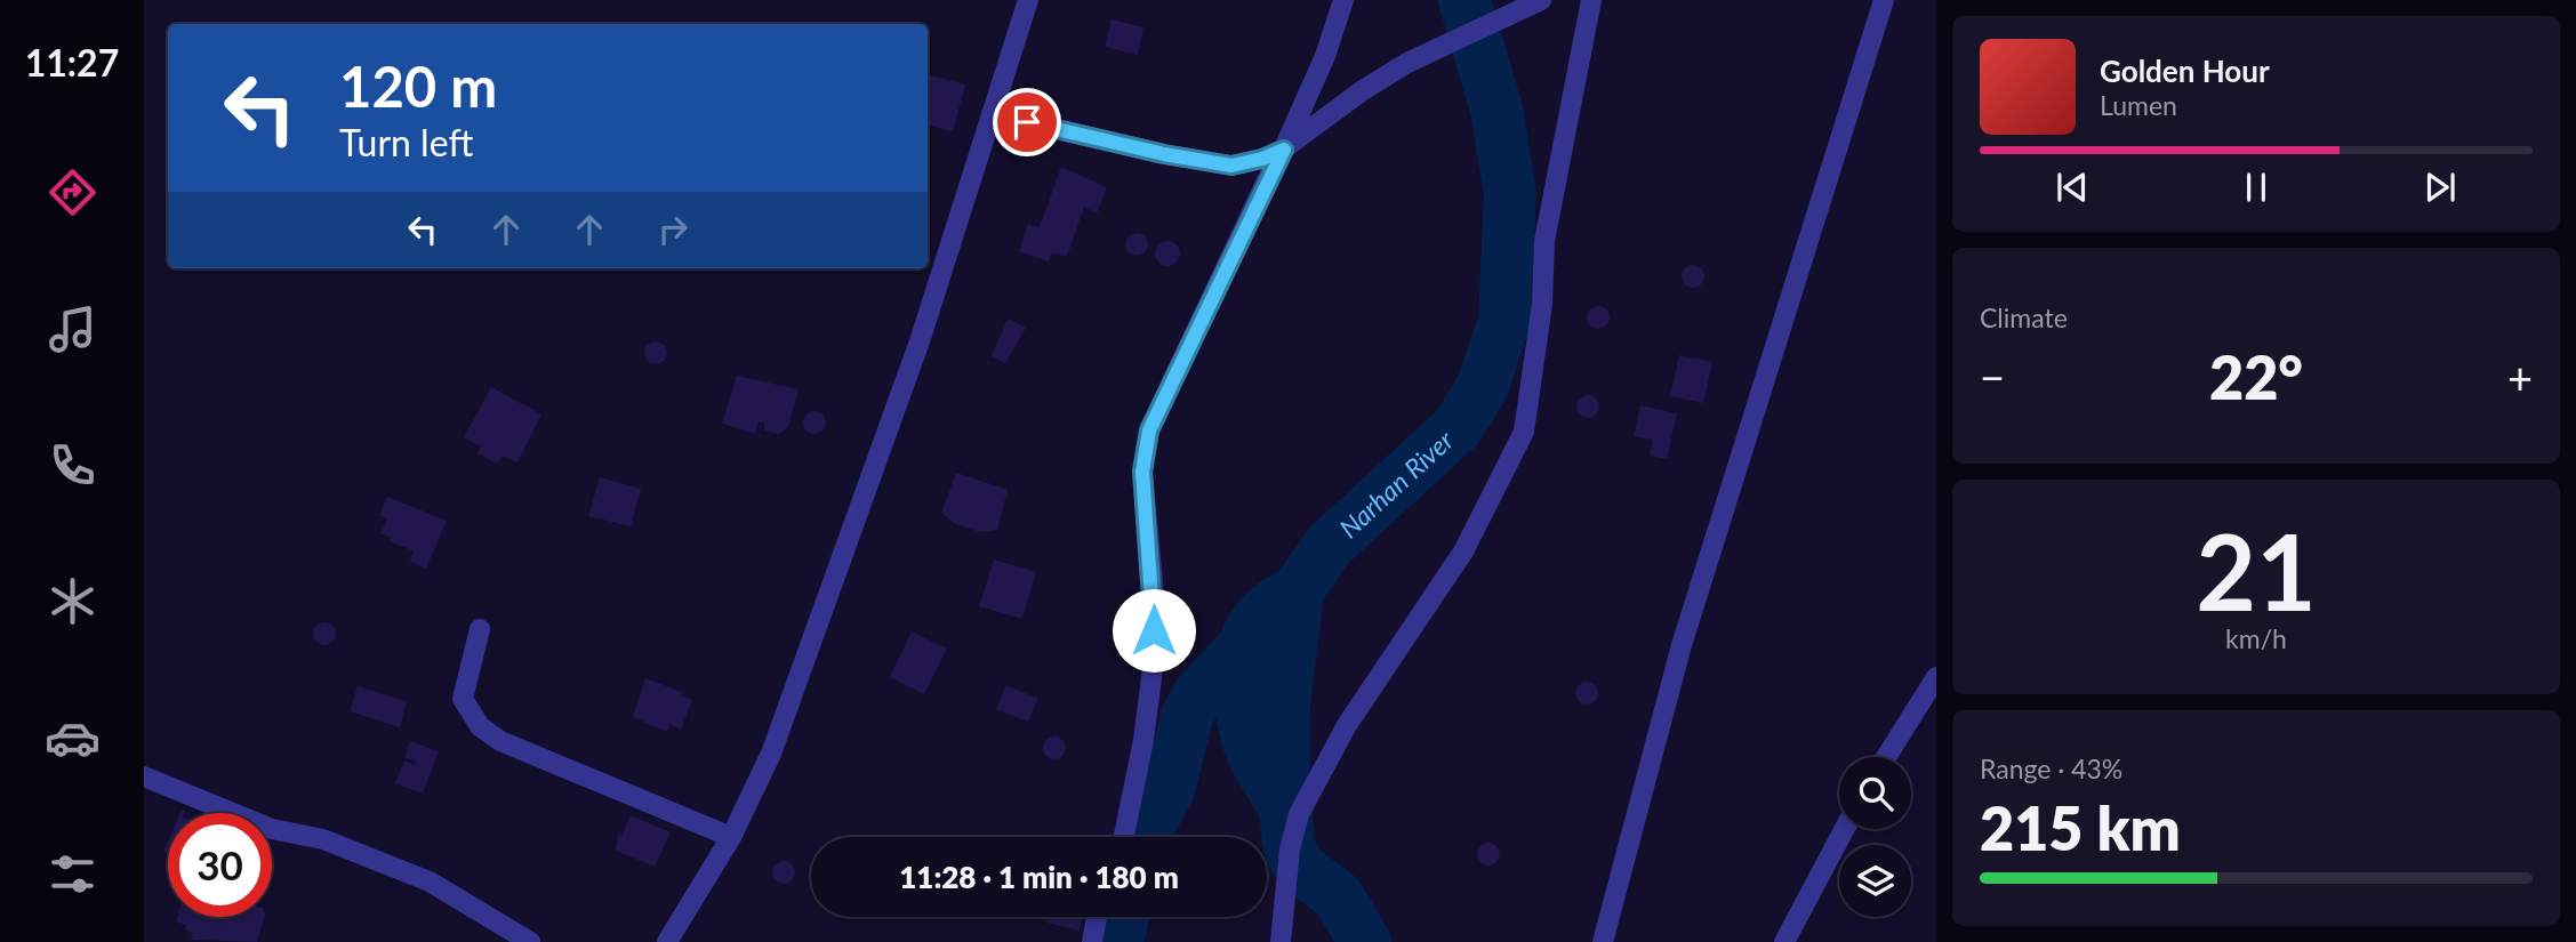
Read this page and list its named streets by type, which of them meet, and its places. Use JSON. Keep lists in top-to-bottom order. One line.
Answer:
{"water":["Narhan River"],"page":{"tabs":"11:27","turn":["120 m","Turn left"],"song":["Golden Hour","Lumen"],"tile":["Climate",["21","km/h"],["Range · 43%","215 km"]],"heat":["−","22°","+"],"limit":"30","trip":"11:28 · 1 min · 180 m"}}
